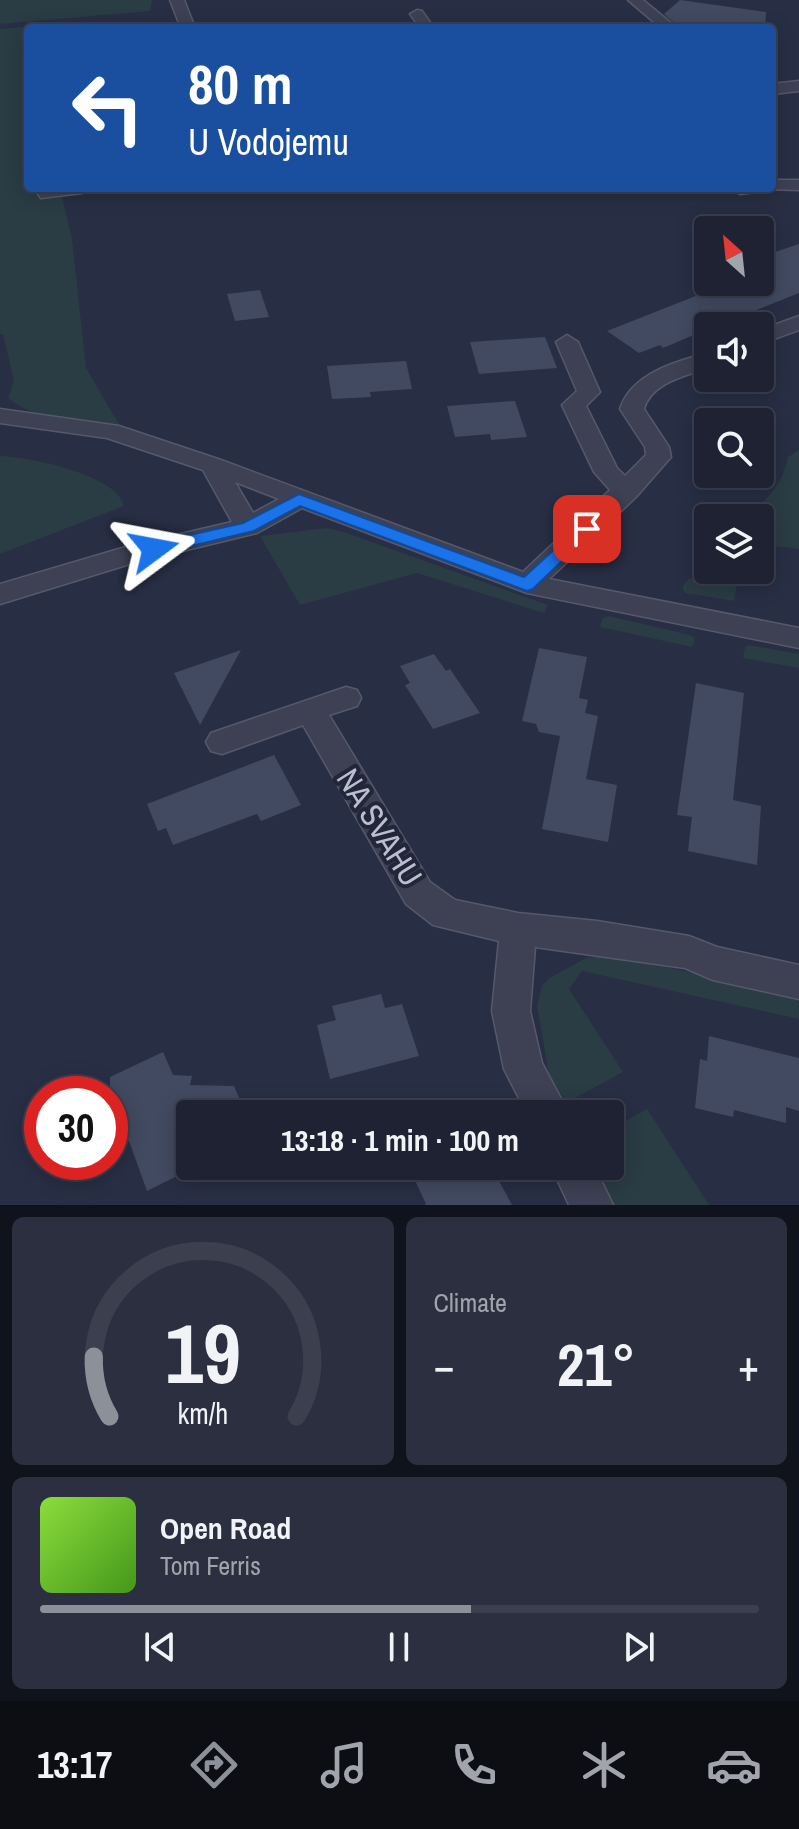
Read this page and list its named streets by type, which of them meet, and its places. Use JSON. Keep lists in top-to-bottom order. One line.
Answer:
{"streets":{"street":["NA SVAHU"]},"north":"top left","page":{"turn":["80 m","U Vodojemu"],"limit":"30","trip":"13:18 · 1 min · 100 m","tile":"Climate","heat":["−","21°","+"],"song":["Open Road","Tom Ferris"],"tabs":"13:17","gauge":["19","km/h"]}}
